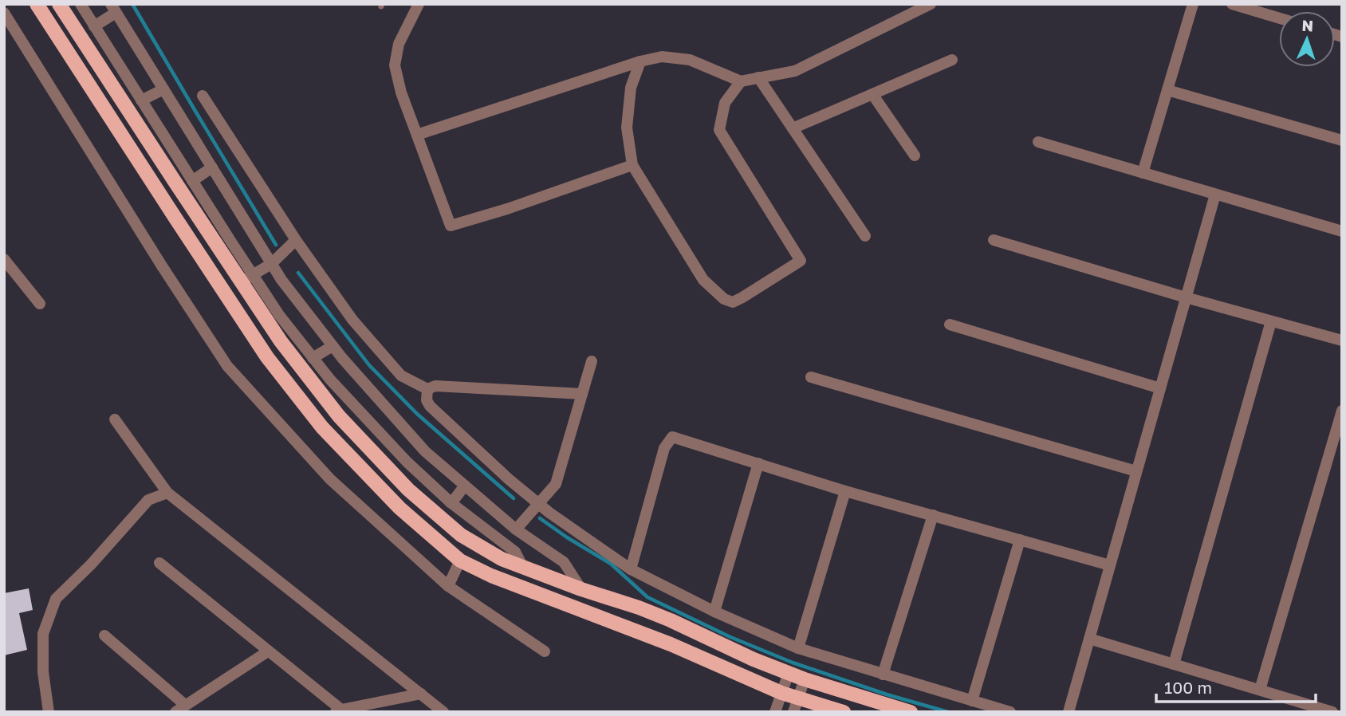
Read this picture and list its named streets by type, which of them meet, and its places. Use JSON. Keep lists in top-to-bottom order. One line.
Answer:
{"scale_bar":"100 m","north":"top"}
